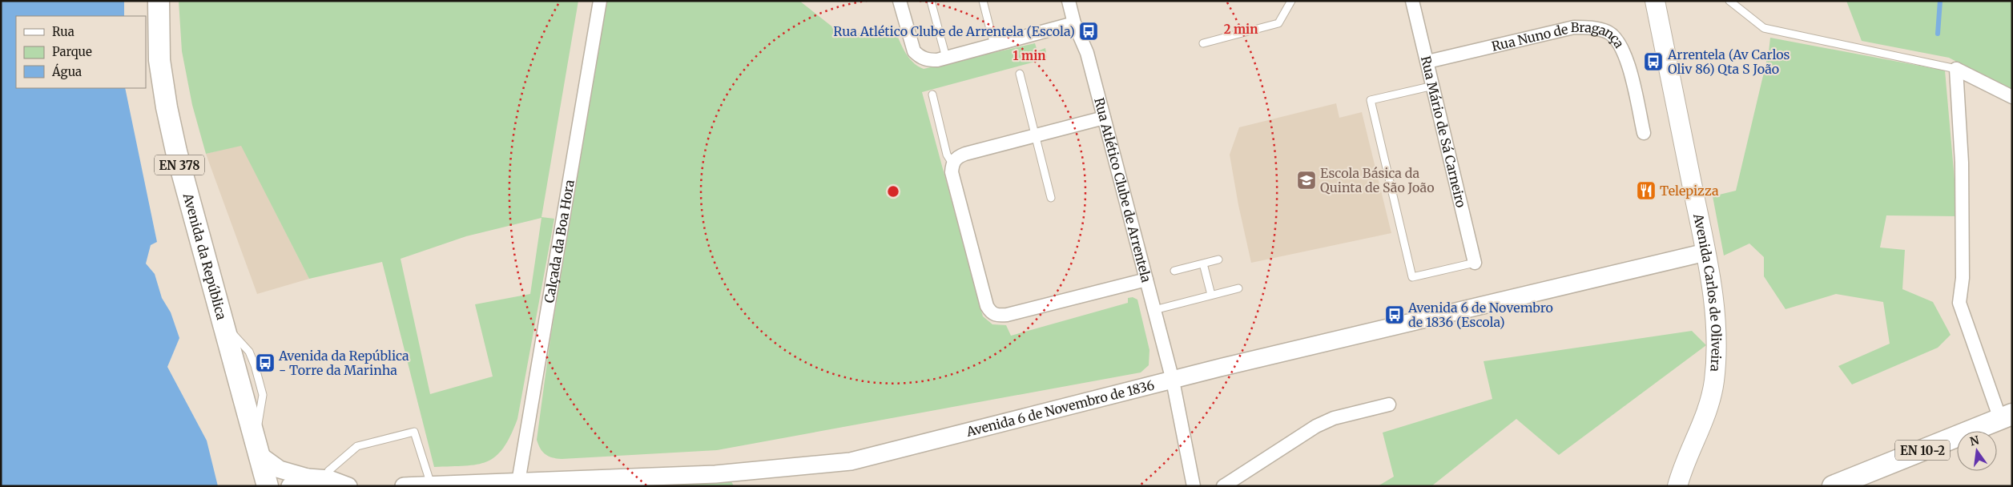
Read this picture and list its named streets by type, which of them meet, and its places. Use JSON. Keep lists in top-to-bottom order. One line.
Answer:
{"streets":{"main road":["EN 378","Avenida da República","Avenida Carlos de Oliveira","EN 10-2"],"street":["Rua Nuno de Bragança","Rua Mário de Sá Carneiro","Rua Atlético Clube de Arrentela","Calçada da Boa Hora","Avenida 6 de Novembro de 1836"]},"crossings":[["Rua Nuno de Bragança","Rua Mário de Sá Carneiro"],["Rua Atlético Clube de Arrentela","Avenida 6 de Novembro de 1836"],["Calçada da Boa Hora","Avenida 6 de Novembro de 1836"],["Avenida Carlos de Oliveira","Avenida 6 de Novembro de 1836"]],"places":{"bus stop":["Rua Atlético Clube de Arrentela (Escola)","Arrentela (Av Carlos Oliv 86) Qta S João","Avenida 6 de Novembro de 1836 (Escola)","Avenida da República - Torre da Marinha"],"school or university":["Escola Básica da Quinta de São João"],"restaurant":["Telepizza"]},"legend":["Rua","Parque","Água"],"north":"top","rings":["2 min","1 min"]}
